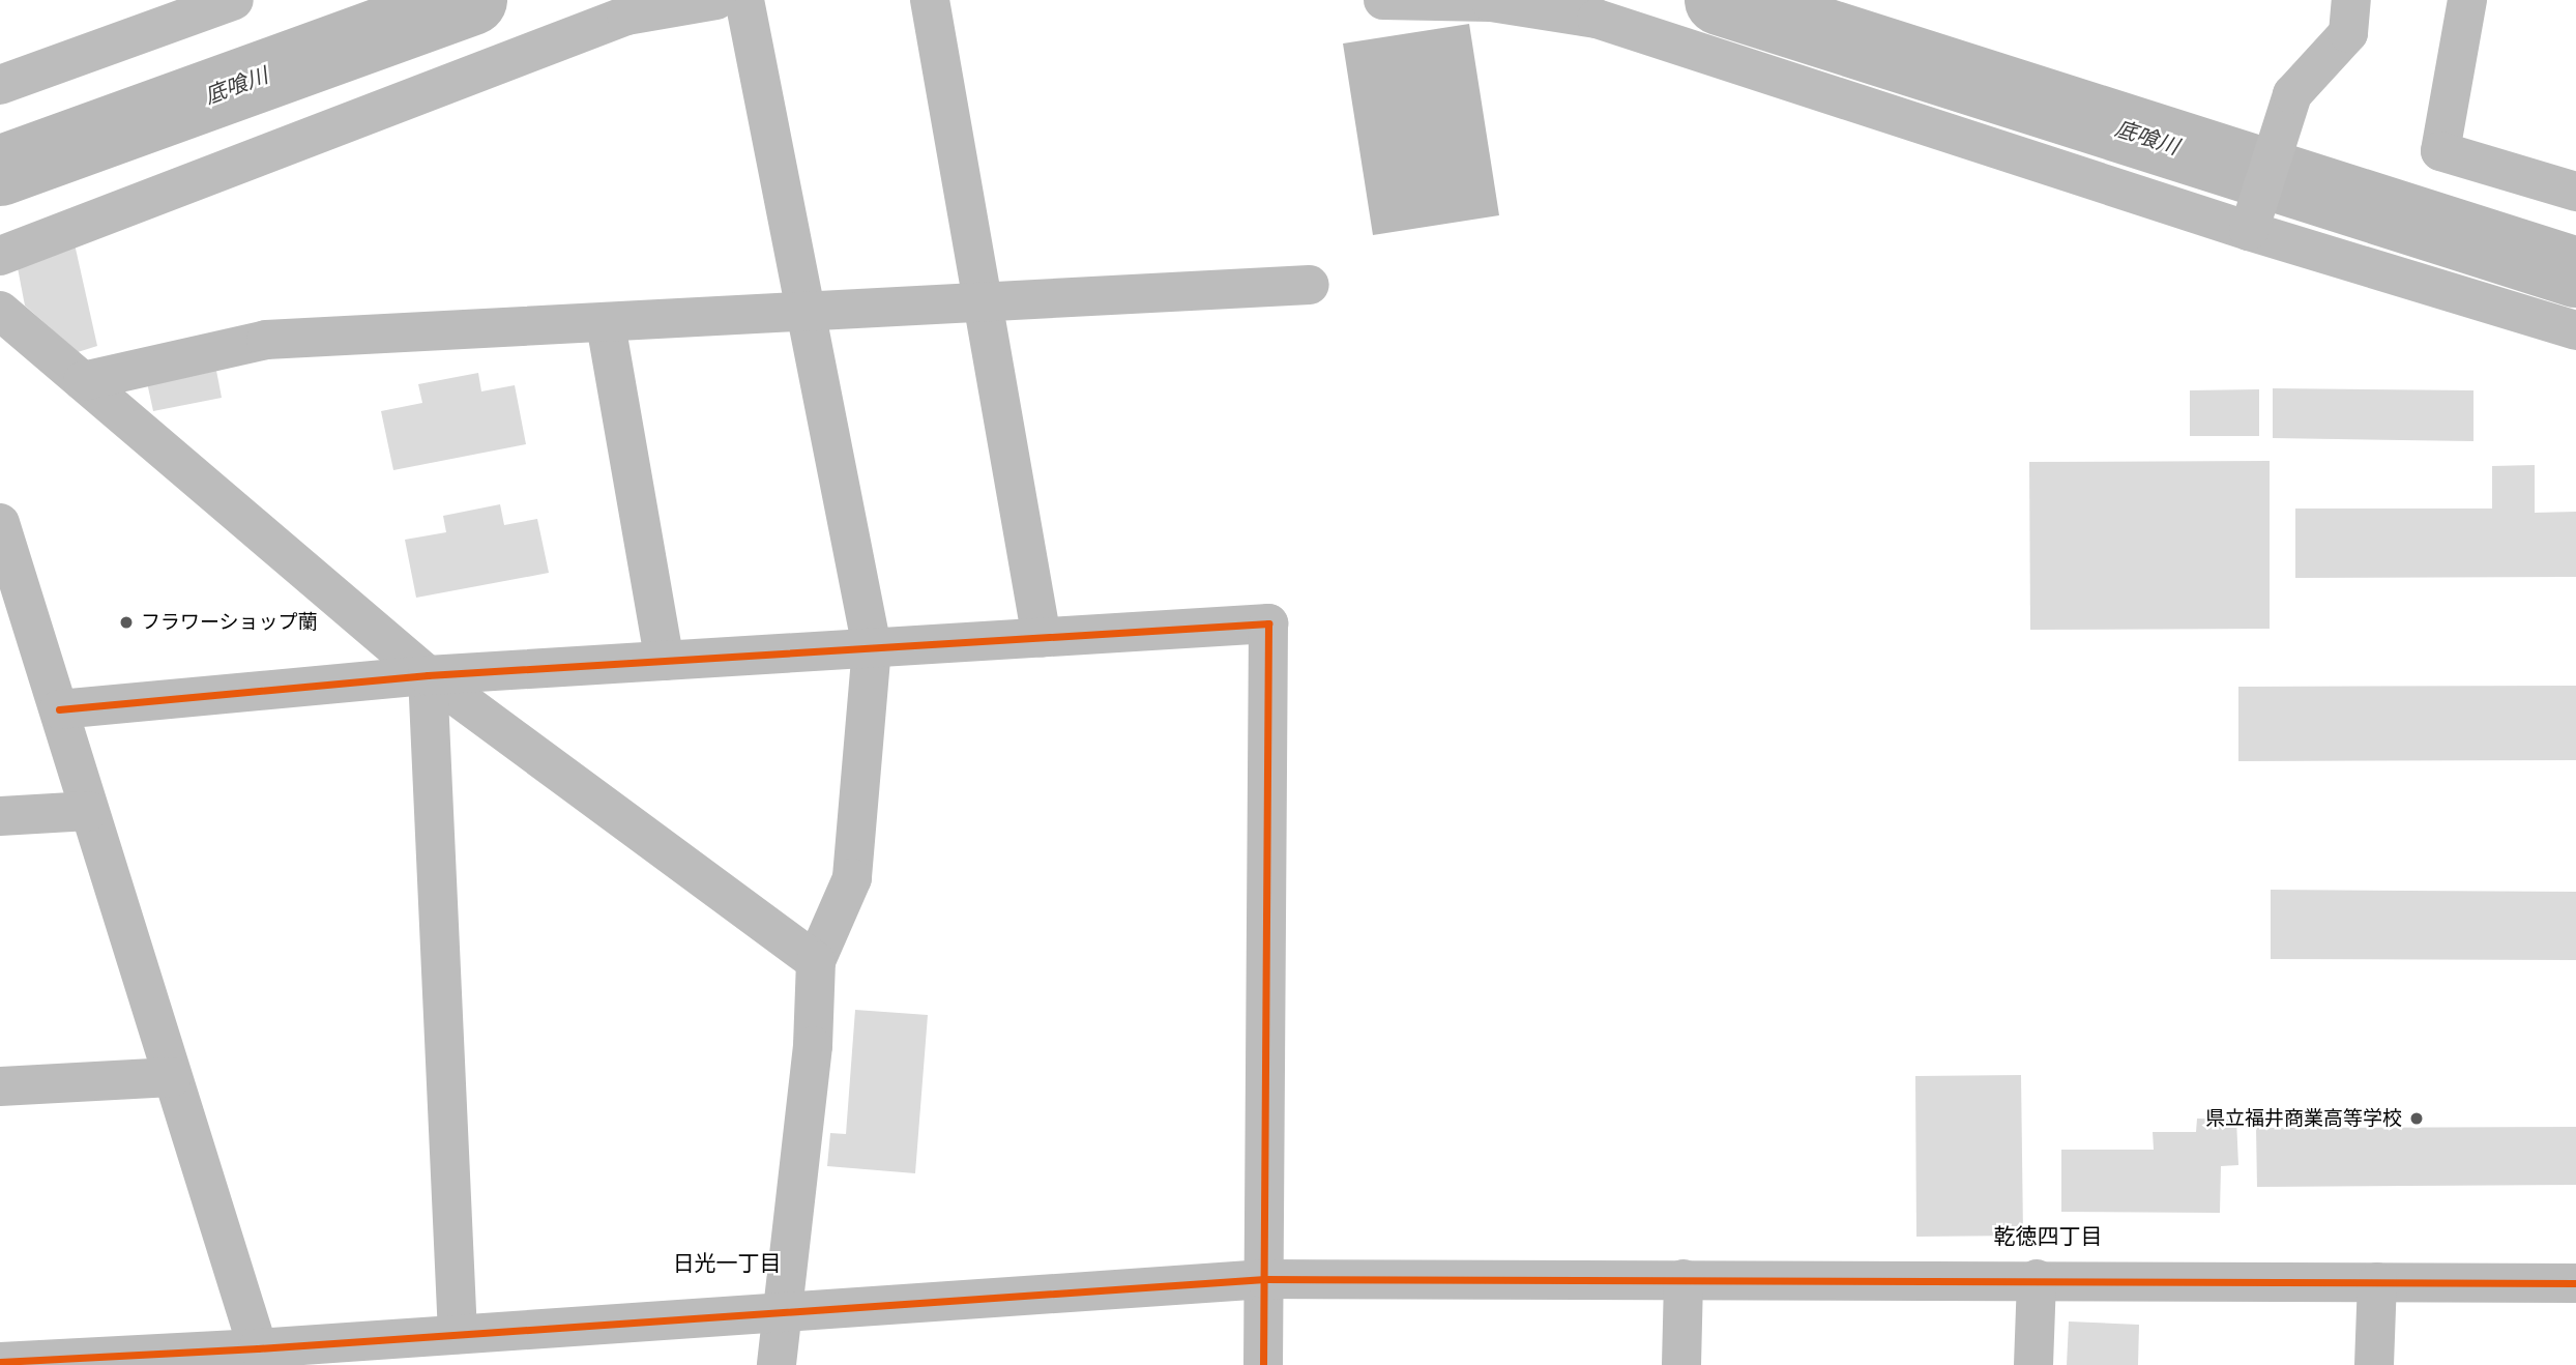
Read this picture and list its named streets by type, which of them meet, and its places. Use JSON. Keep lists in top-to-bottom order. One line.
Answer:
{"districts":["乾徳四丁目","日光一丁目"],"water":["底喰川"],"places":["フラワーショップ蘭","県立福井商業高等学校"]}
